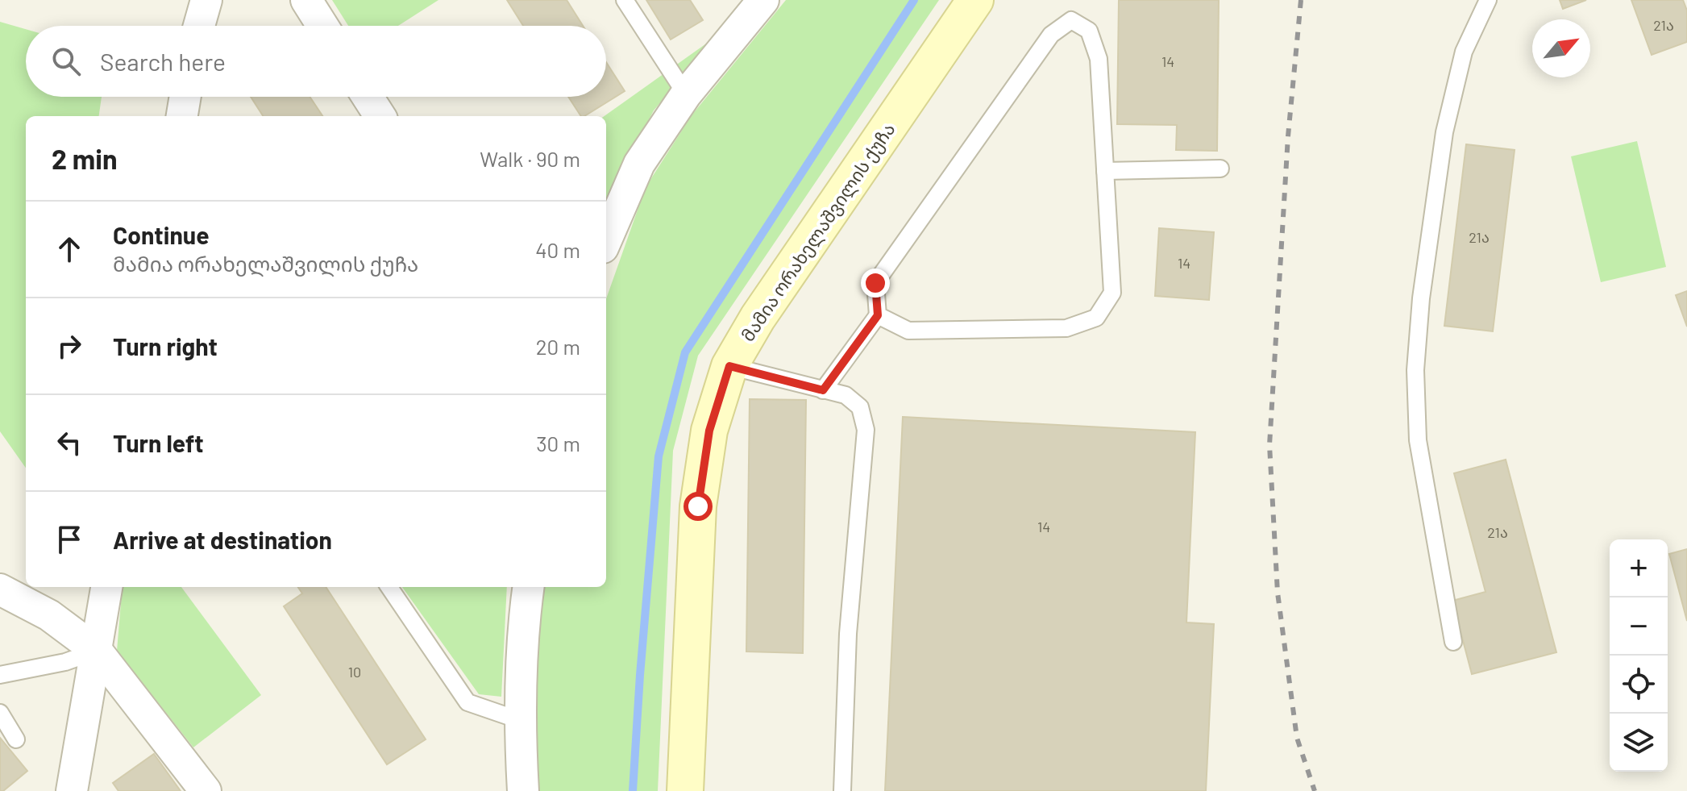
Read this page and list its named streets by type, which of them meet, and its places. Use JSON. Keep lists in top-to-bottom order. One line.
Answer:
{"streets":{"street":["მამია ორახელაშვილის ქუჩა"]},"house_numbers":["21ა","14","21ა","14","14","21ა","10"],"north":"top right","page":{"search":"Search here","heading":["2 min","Walk · 90 m"],"list":[["Continue","მამია ორახელაშვილის ქუჩა","40 m"],["Turn right","20 m"],["Turn left","30 m"],"Arrive at destination"],"map_buttons":["+","−"]}}
